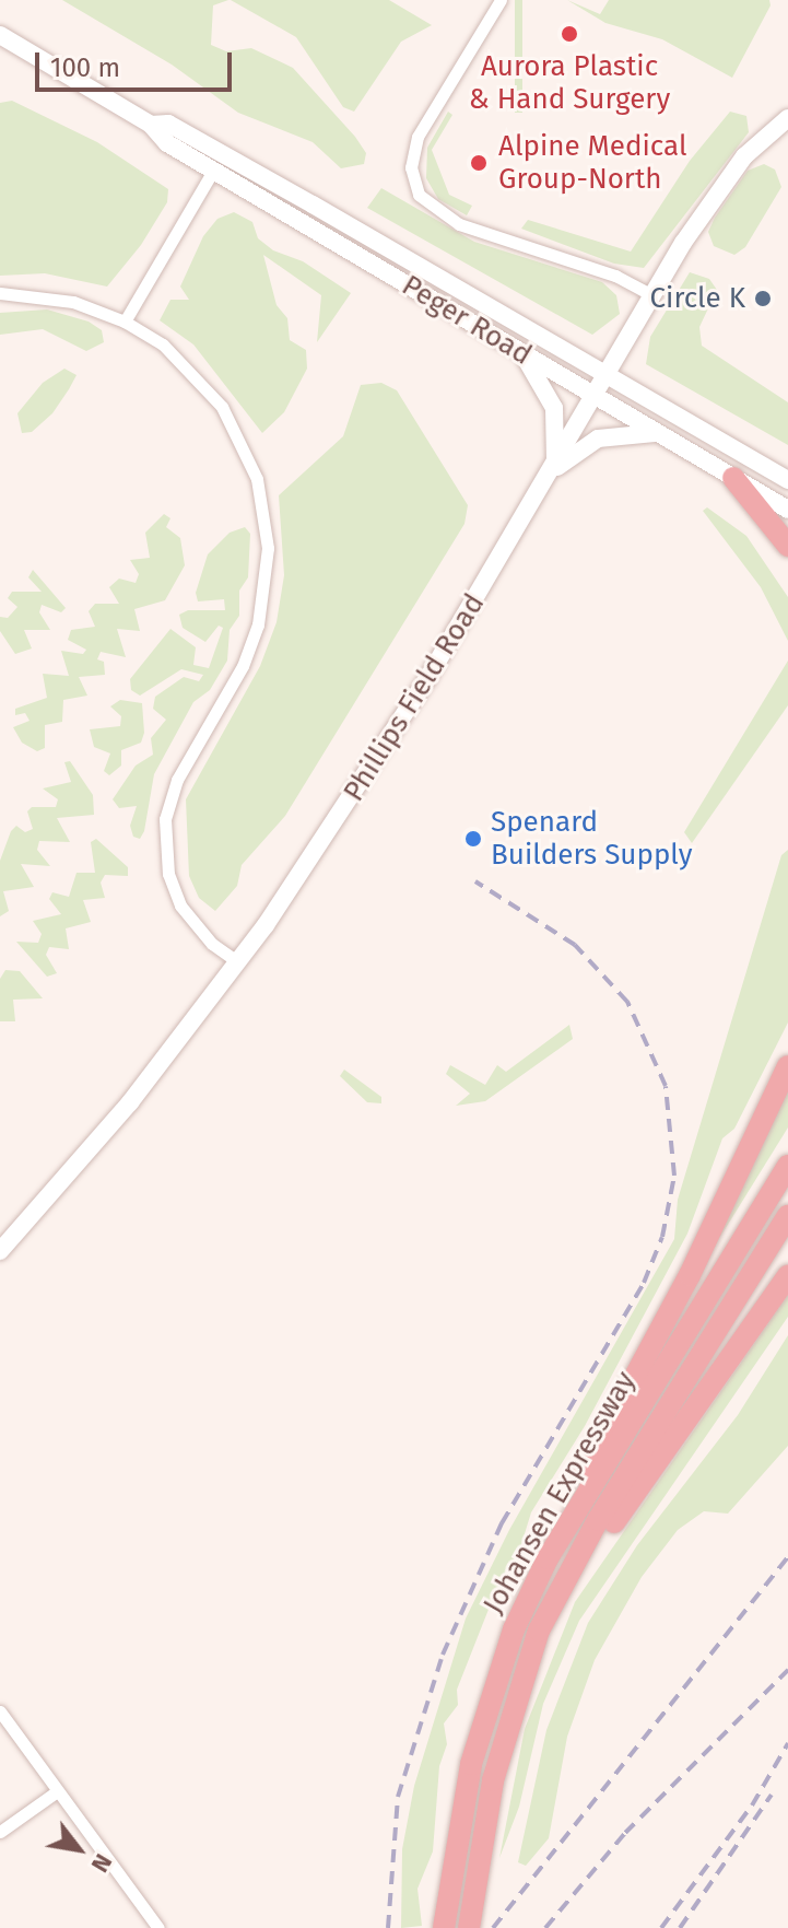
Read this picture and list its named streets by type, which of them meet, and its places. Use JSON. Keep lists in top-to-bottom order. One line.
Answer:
{"streets":{"highway":["Johansen Expressway"],"main road":["Peger Road","Phillips Field Road"]},"crossings":[["Peger Road","Phillips Field Road"]],"places":["Aurora Plastic & Hand Surgery","Alpine Medical Group-North","Circle K","Spenard Builders Supply"],"scale_bar":"100 m","north":"bottom right"}
